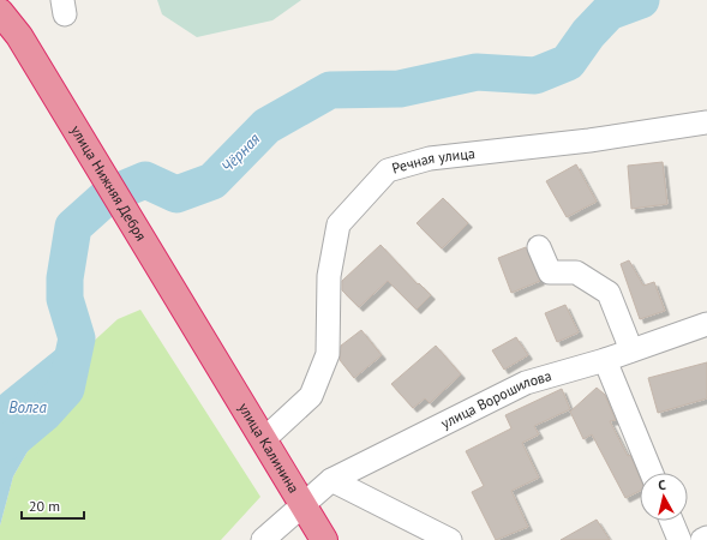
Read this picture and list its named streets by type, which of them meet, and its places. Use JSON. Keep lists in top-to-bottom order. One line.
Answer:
{"streets":{"highway":["улица Нижняя Дебря","улица Калинина"],"street":["Речная улица","улица Ворошилова"]},"crossings":[["Речная улица","улица Калинина"],["улица Нижняя Дебря","улица Калинина"],["улица Ворошилова","улица Калинина"]],"water":["Чёрная","Волга"],"scale_bar":"20 m","north":"top"}
